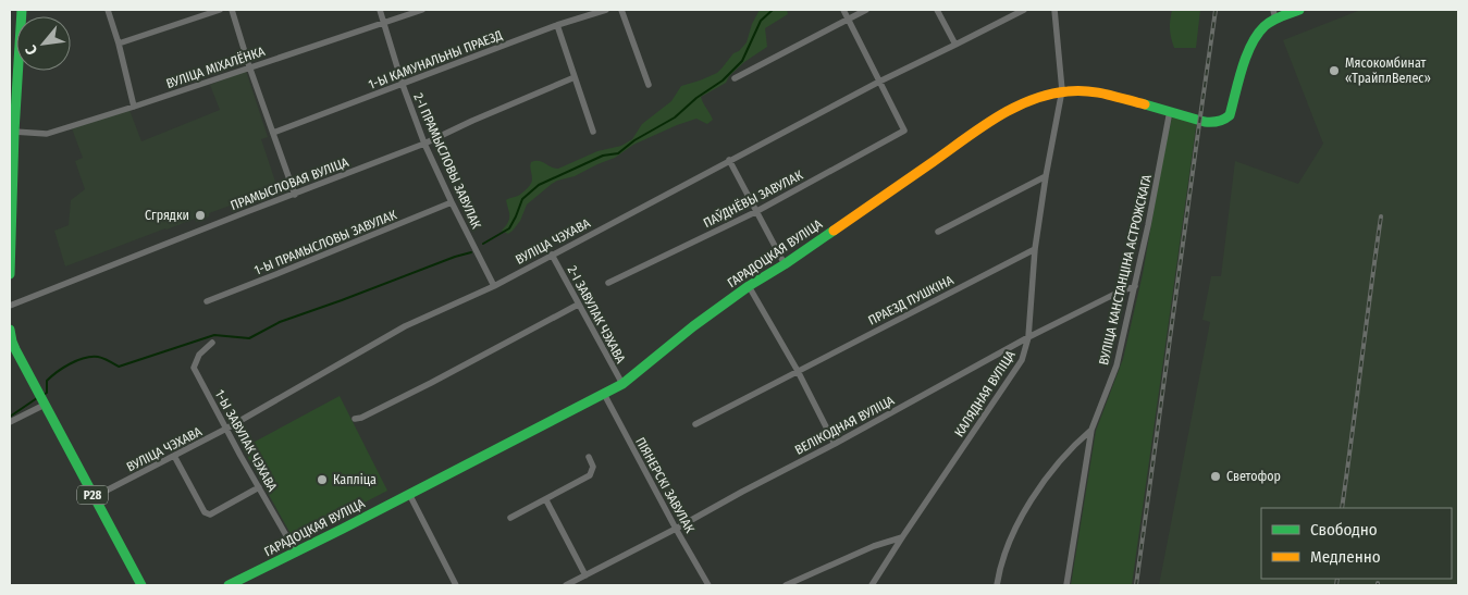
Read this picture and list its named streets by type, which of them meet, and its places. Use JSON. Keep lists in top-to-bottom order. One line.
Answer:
{"streets":{"street":["1-Ы КАМУНАЛЬНЫ ПРАЕЗД","ВУЛІЦА МІХАЛЁНКА","2-І ПРАМЫСЛОВЫ ЗАВУЛАК","ПРАМЫСЛОВАЯ ВУЛІЦА","ПАЎДНЁВЫ ЗАВУЛАК","ВУЛІЦА ЧЭХАВА","1-Ы ПРАМЫСЛОВЫ ЗАВУЛАК","ГАРАДОЦКАЯ ВУЛІЦА","ВУЛІЦА КАНСТАНЦІНА АСТРОЖСКАГА","ПРАЕЗД ПУШКІНА","2-І ЗАВУЛАК ЧЭХАВА","КАЛЯДНАЯ ВУЛІЦА","ВЕЛІКОДНАЯ ВУЛІЦА","1-Ы ЗАВУЛАК ЧЭХАВА","ПІЯНЕРСКІ ЗАВУЛАК","Р28"]},"crossings":[["1-Ы КАМУНАЛЬНЫ ПРАЕЗД","2-І ПРАМЫСЛОВЫ ЗАВУЛАК"],["ВУЛІЦА МІХАЛЁНКА","2-І ПРАМЫСЛОВЫ ЗАВУЛАК"],["2-І ПРАМЫСЛОВЫ ЗАВУЛАК","ПРАМЫСЛОВАЯ ВУЛІЦА"],["2-І ПРАМЫСЛОВЫ ЗАВУЛАК","ВУЛІЦА ЧЭХАВА"],["2-І ПРАМЫСЛОВЫ ЗАВУЛАК","1-Ы ПРАМЫСЛОВЫ ЗАВУЛАК"],["ПАЎДНЁВЫ ЗАВУЛАК","ВУЛІЦА ЧЭХАВА"],["ВУЛІЦА ЧЭХАВА","2-І ЗАВУЛАК ЧЭХАВА"],["ВУЛІЦА ЧЭХАВА","1-Ы ЗАВУЛАК ЧЭХАВА"],["ВУЛІЦА ЧЭХАВА","Р28"],["ГАРАДОЦКАЯ ВУЛІЦА","ВУЛІЦА КАНСТАНЦІНА АСТРОЖСКАГА"],["ГАРАДОЦКАЯ ВУЛІЦА","2-І ЗАВУЛАК ЧЭХАВА"],["ГАРАДОЦКАЯ ВУЛІЦА","КАЛЯДНАЯ ВУЛІЦА"],["ГАРАДОЦКАЯ ВУЛІЦА","1-Ы ЗАВУЛАК ЧЭХАВА"],["ГАРАДОЦКАЯ ВУЛІЦА","ПІЯНЕРСКІ ЗАВУЛАК"],["ВУЛІЦА КАНСТАНЦІНА АСТРОЖСКАГА","ВЕЛІКОДНАЯ ВУЛІЦА"],["ПРАЕЗД ПУШКІНА","КАЛЯДНАЯ ВУЛІЦА"],["КАЛЯДНАЯ ВУЛІЦА","ВЕЛІКОДНАЯ ВУЛІЦА"],["ВЕЛІКОДНАЯ ВУЛІЦА","ПІЯНЕРСКІ ЗАВУЛАК"]],"places":["Мясокомбинат «ТрайплВелес»","Сгрядки","Светофор","Капліца"],"legend":["Свободно","Медленно"],"north":"bottom left"}
